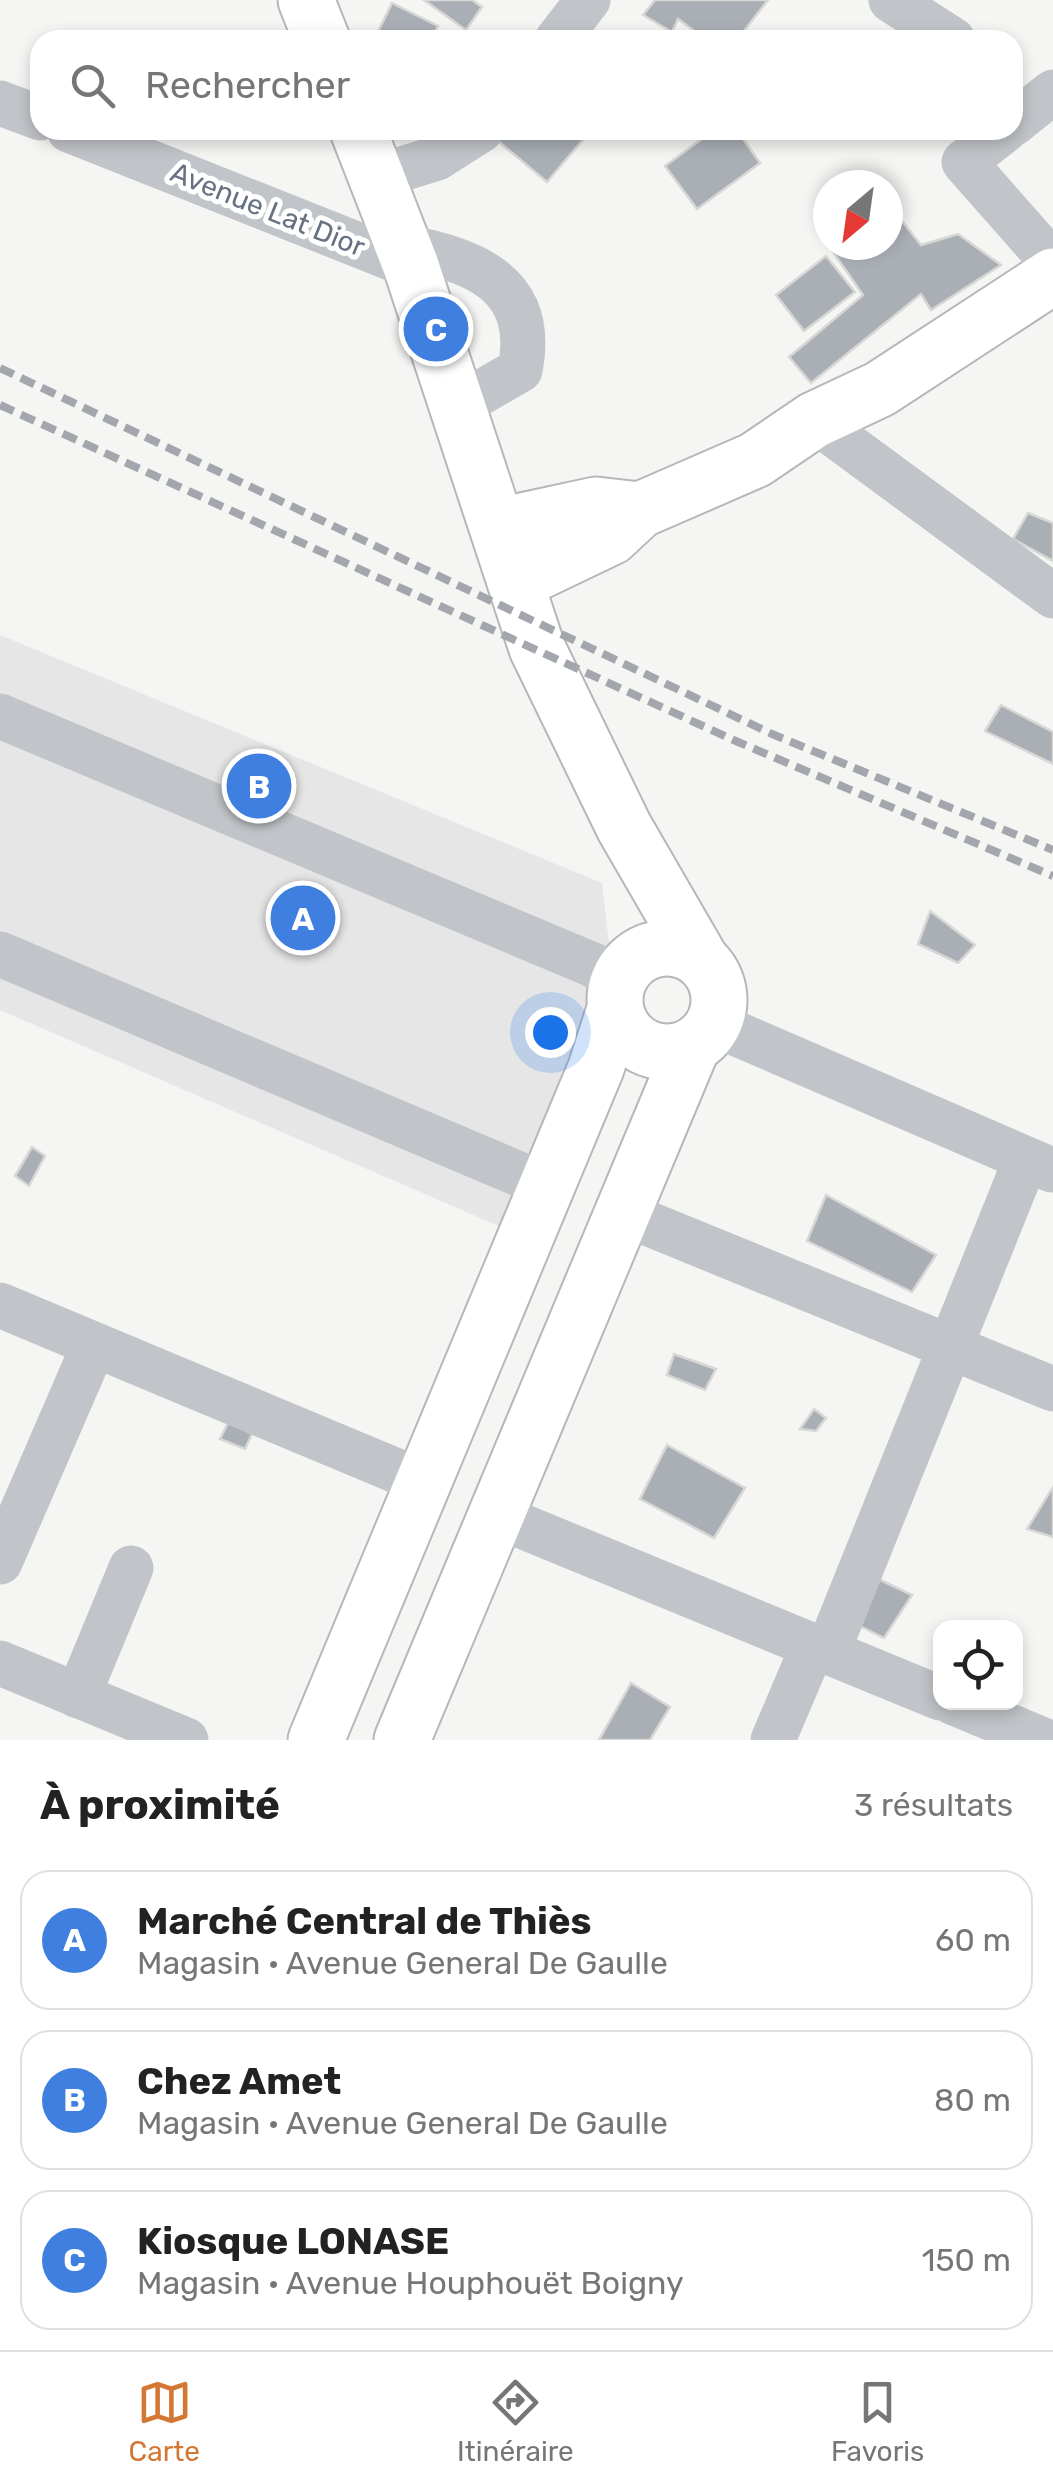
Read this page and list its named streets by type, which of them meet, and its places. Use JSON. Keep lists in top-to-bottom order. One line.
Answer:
{"streets":{"street":["Avenue Lat Dior"]},"north":"bottom left","page":{"search":"Rechercher","pins":["C","B","A"],"heading":["À proximité","3 résultats"],"list":[{"mark":"A","name":"Marché Central de Thiès","note":"Magasin · Avenue General De Gaulle","value":"60 m"},{"mark":"B","name":"Chez Amet","note":"Magasin · Avenue General De Gaulle","value":"80 m"},{"mark":"C","name":"Kiosque LONASE","note":"Magasin · Avenue Houphouët Boigny","value":"150 m"}],"nav":["Carte","Itinéraire","Favoris"]}}
